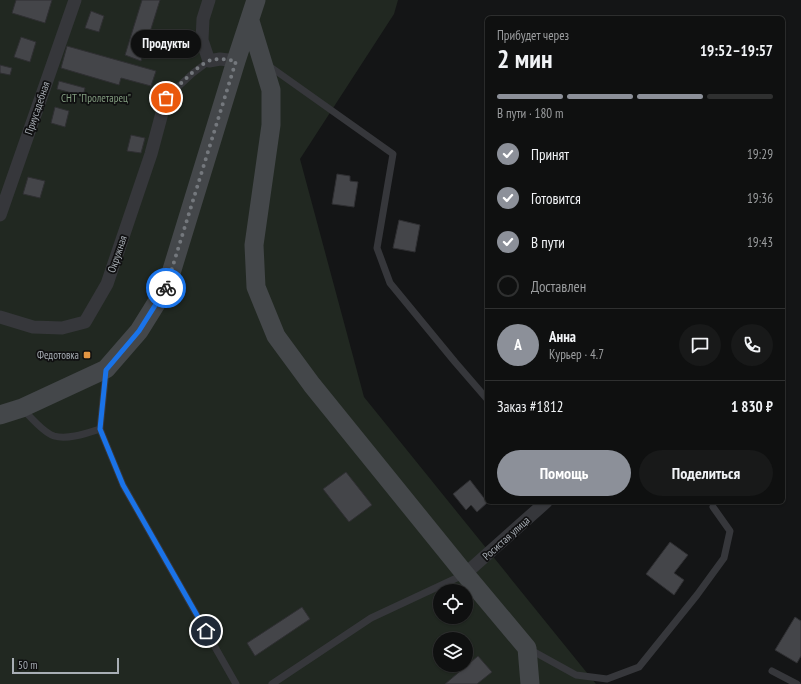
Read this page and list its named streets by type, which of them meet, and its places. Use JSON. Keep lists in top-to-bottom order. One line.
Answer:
{"streets":{"street":["Приусадебная","Окружная","Росистая улица"]},"parks":["СНТ \"Пролетарец\""],"places":{"other":["Продукты"],"transit":["Федотовка"]},"scale_bar":"50 m","page":{"heading":["2 мин","Прибудет через","19:52–19:57"],"panel":["Анна","Курьер · 4.7","Заказ #1812","1 830 ₽"],"bubble":"Продукты","bar":"В пути · 180 m","list":[["Принят","19:29"],["Готовится","19:36"],["В пути","19:43"],"Доставлен"],"round":"А","buttons":["Помощь","Поделиться"],"scale":"50 m"}}
